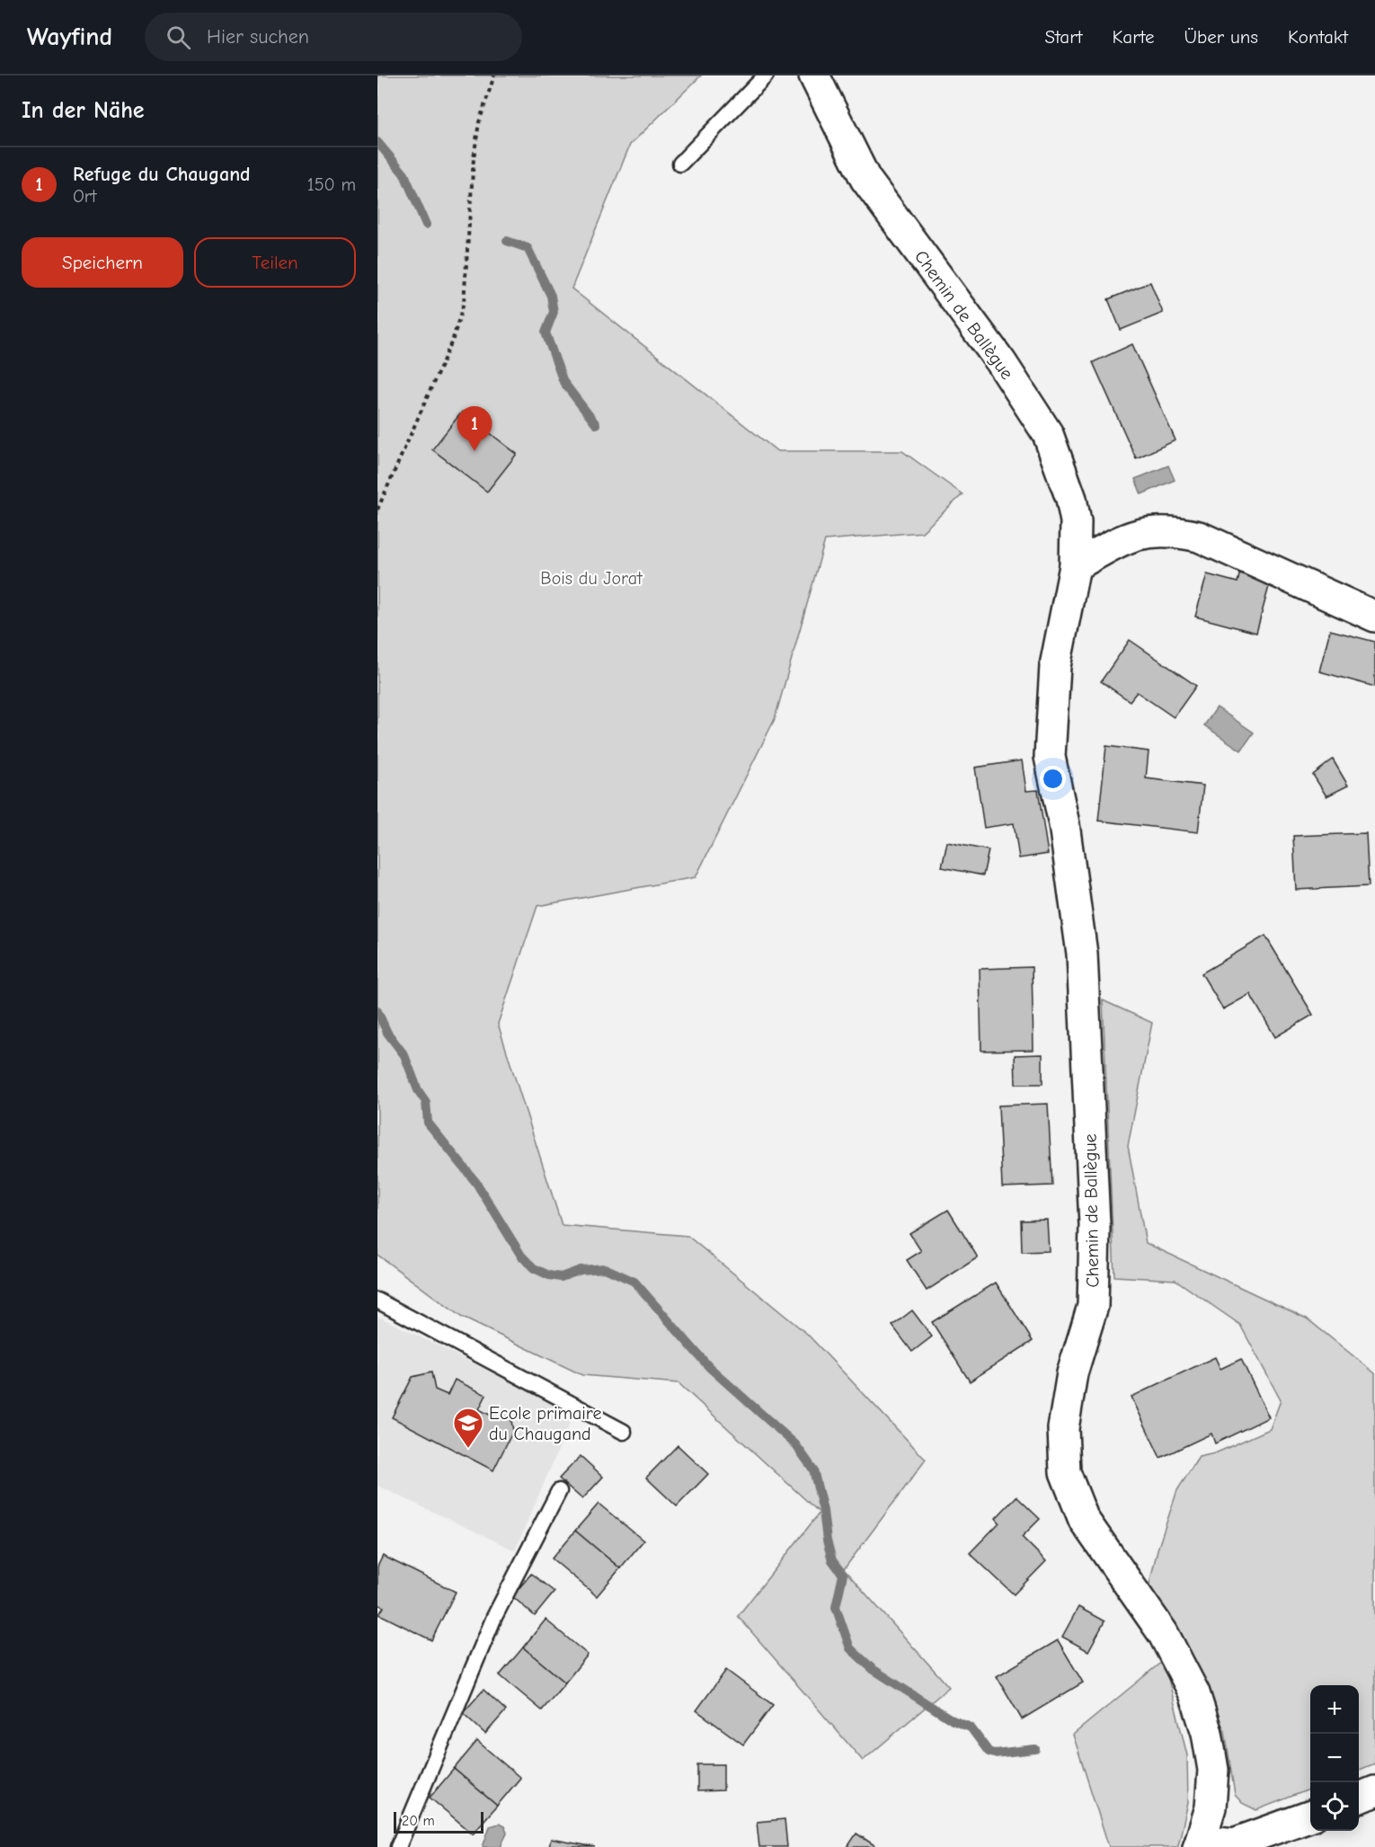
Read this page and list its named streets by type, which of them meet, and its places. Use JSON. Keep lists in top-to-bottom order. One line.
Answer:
{"streets":{"street":["Chemin de Ballègue"]},"parks":["Bois du Jorat"],"places":{"school or university":["Ecole primaire du Chaugand"]},"scale_bar":"20 m","page":{"header":"Wayfind","search":"Hier suchen","nav":["Start","Karte","Über uns","Kontakt"],"heading":"In der Nähe","list":[{"mark":"1","name":"Refuge du Chaugand","note":"Ort","value":"150 m"}],"buttons":["Speichern","Teilen"],"pins":"1","map_buttons":["+","−"],"scale":"20 m"}}
